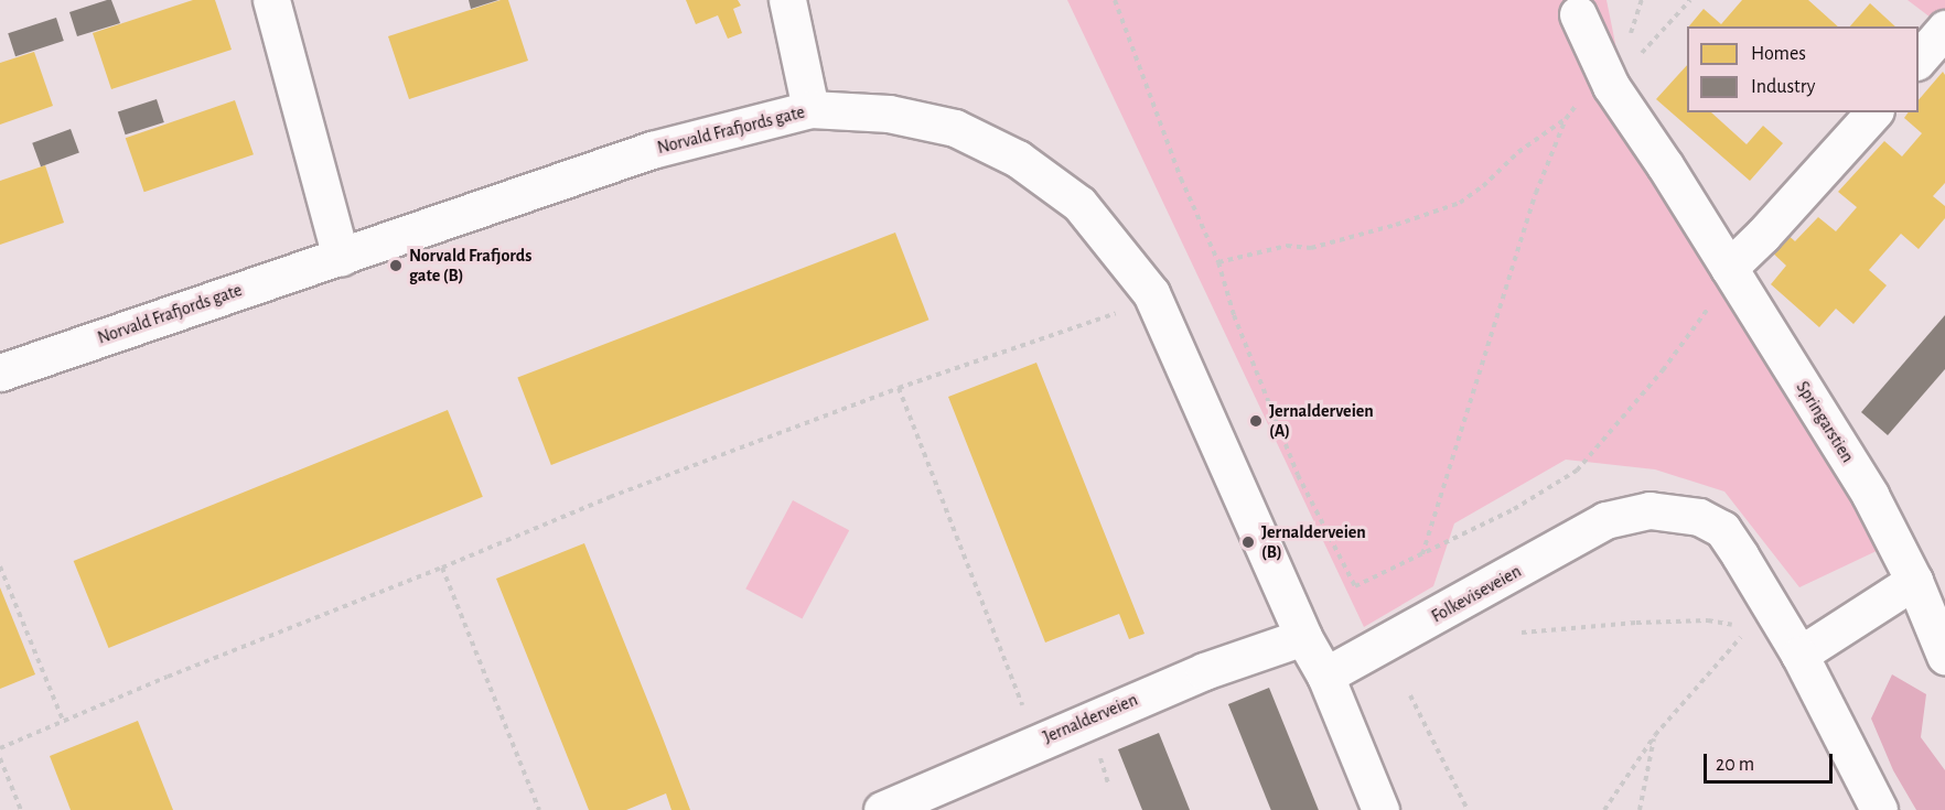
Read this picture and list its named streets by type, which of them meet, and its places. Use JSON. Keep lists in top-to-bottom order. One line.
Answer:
{"streets":{"street":["Norvald Frafjords gate","Springarstien","Folkeviseveien","Jernalderveien"]},"places":["Norvald Frafjords gate (B)","Jernalderveien (A)","Jernalderveien (B)"],"legend":["Homes","Industry"],"scale_bar":"20 m"}
